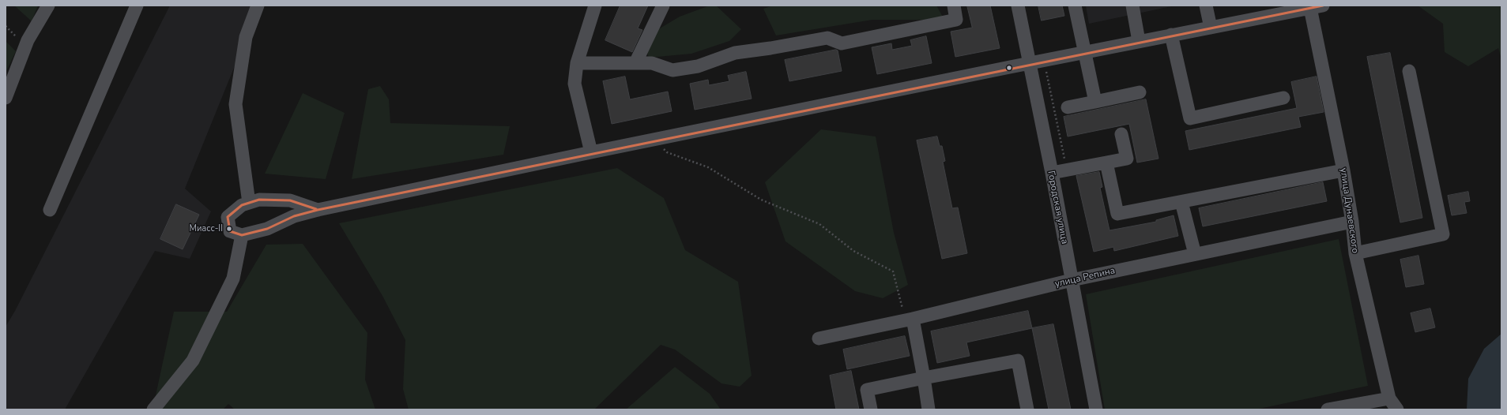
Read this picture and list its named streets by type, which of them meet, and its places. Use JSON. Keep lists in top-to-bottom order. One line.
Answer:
{"streets":{"street":["Городская улица","улица Дунаевского","улица Репина"]},"crossings":[["Городская улица","улица Репина"],["улица Дунаевского","улица Репина"]],"places":["Миасс-II"]}
